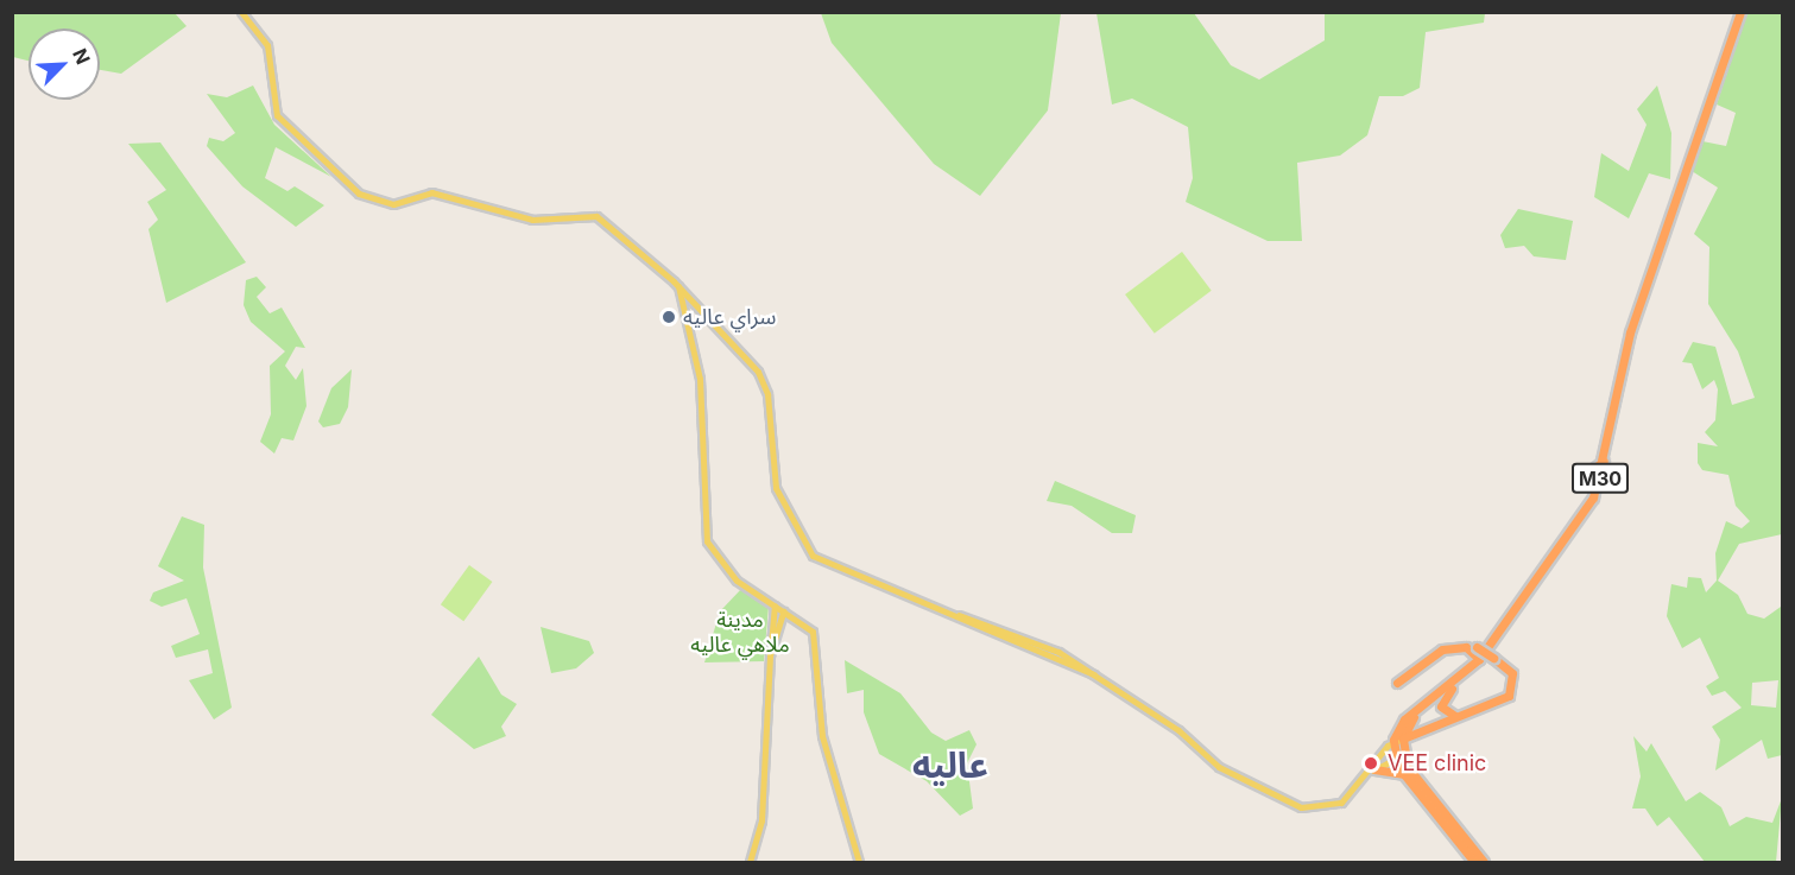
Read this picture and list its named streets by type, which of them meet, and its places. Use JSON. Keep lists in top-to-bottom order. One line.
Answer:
{"streets":{"highway":["M30"]},"districts":["عاليه"],"parks":["مدينة ملاهي عاليه"],"places":["سراي عاليه","VEE clinic"],"north":"top right"}
